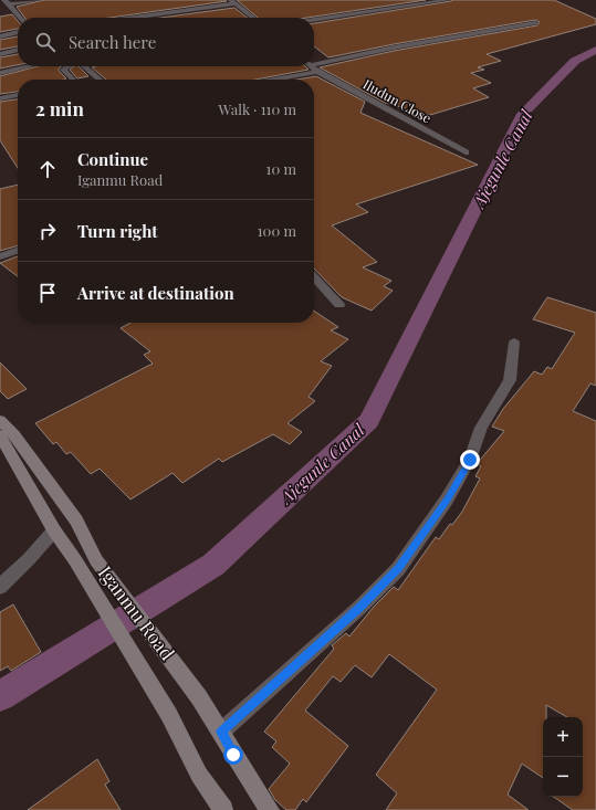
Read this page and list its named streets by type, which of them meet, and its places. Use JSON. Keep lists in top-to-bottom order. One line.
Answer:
{"streets":{"main road":["Iganmu Road"],"street":["Iludun Close"]},"water":["Ajegunle Canal"],"page":{"search":"Search here","heading":["2 min","Walk · 110 m"],"list":[["Continue","Iganmu Road","10 m"],["Turn right","100 m"],"Arrive at destination"],"map_buttons":["+","−"]}}
